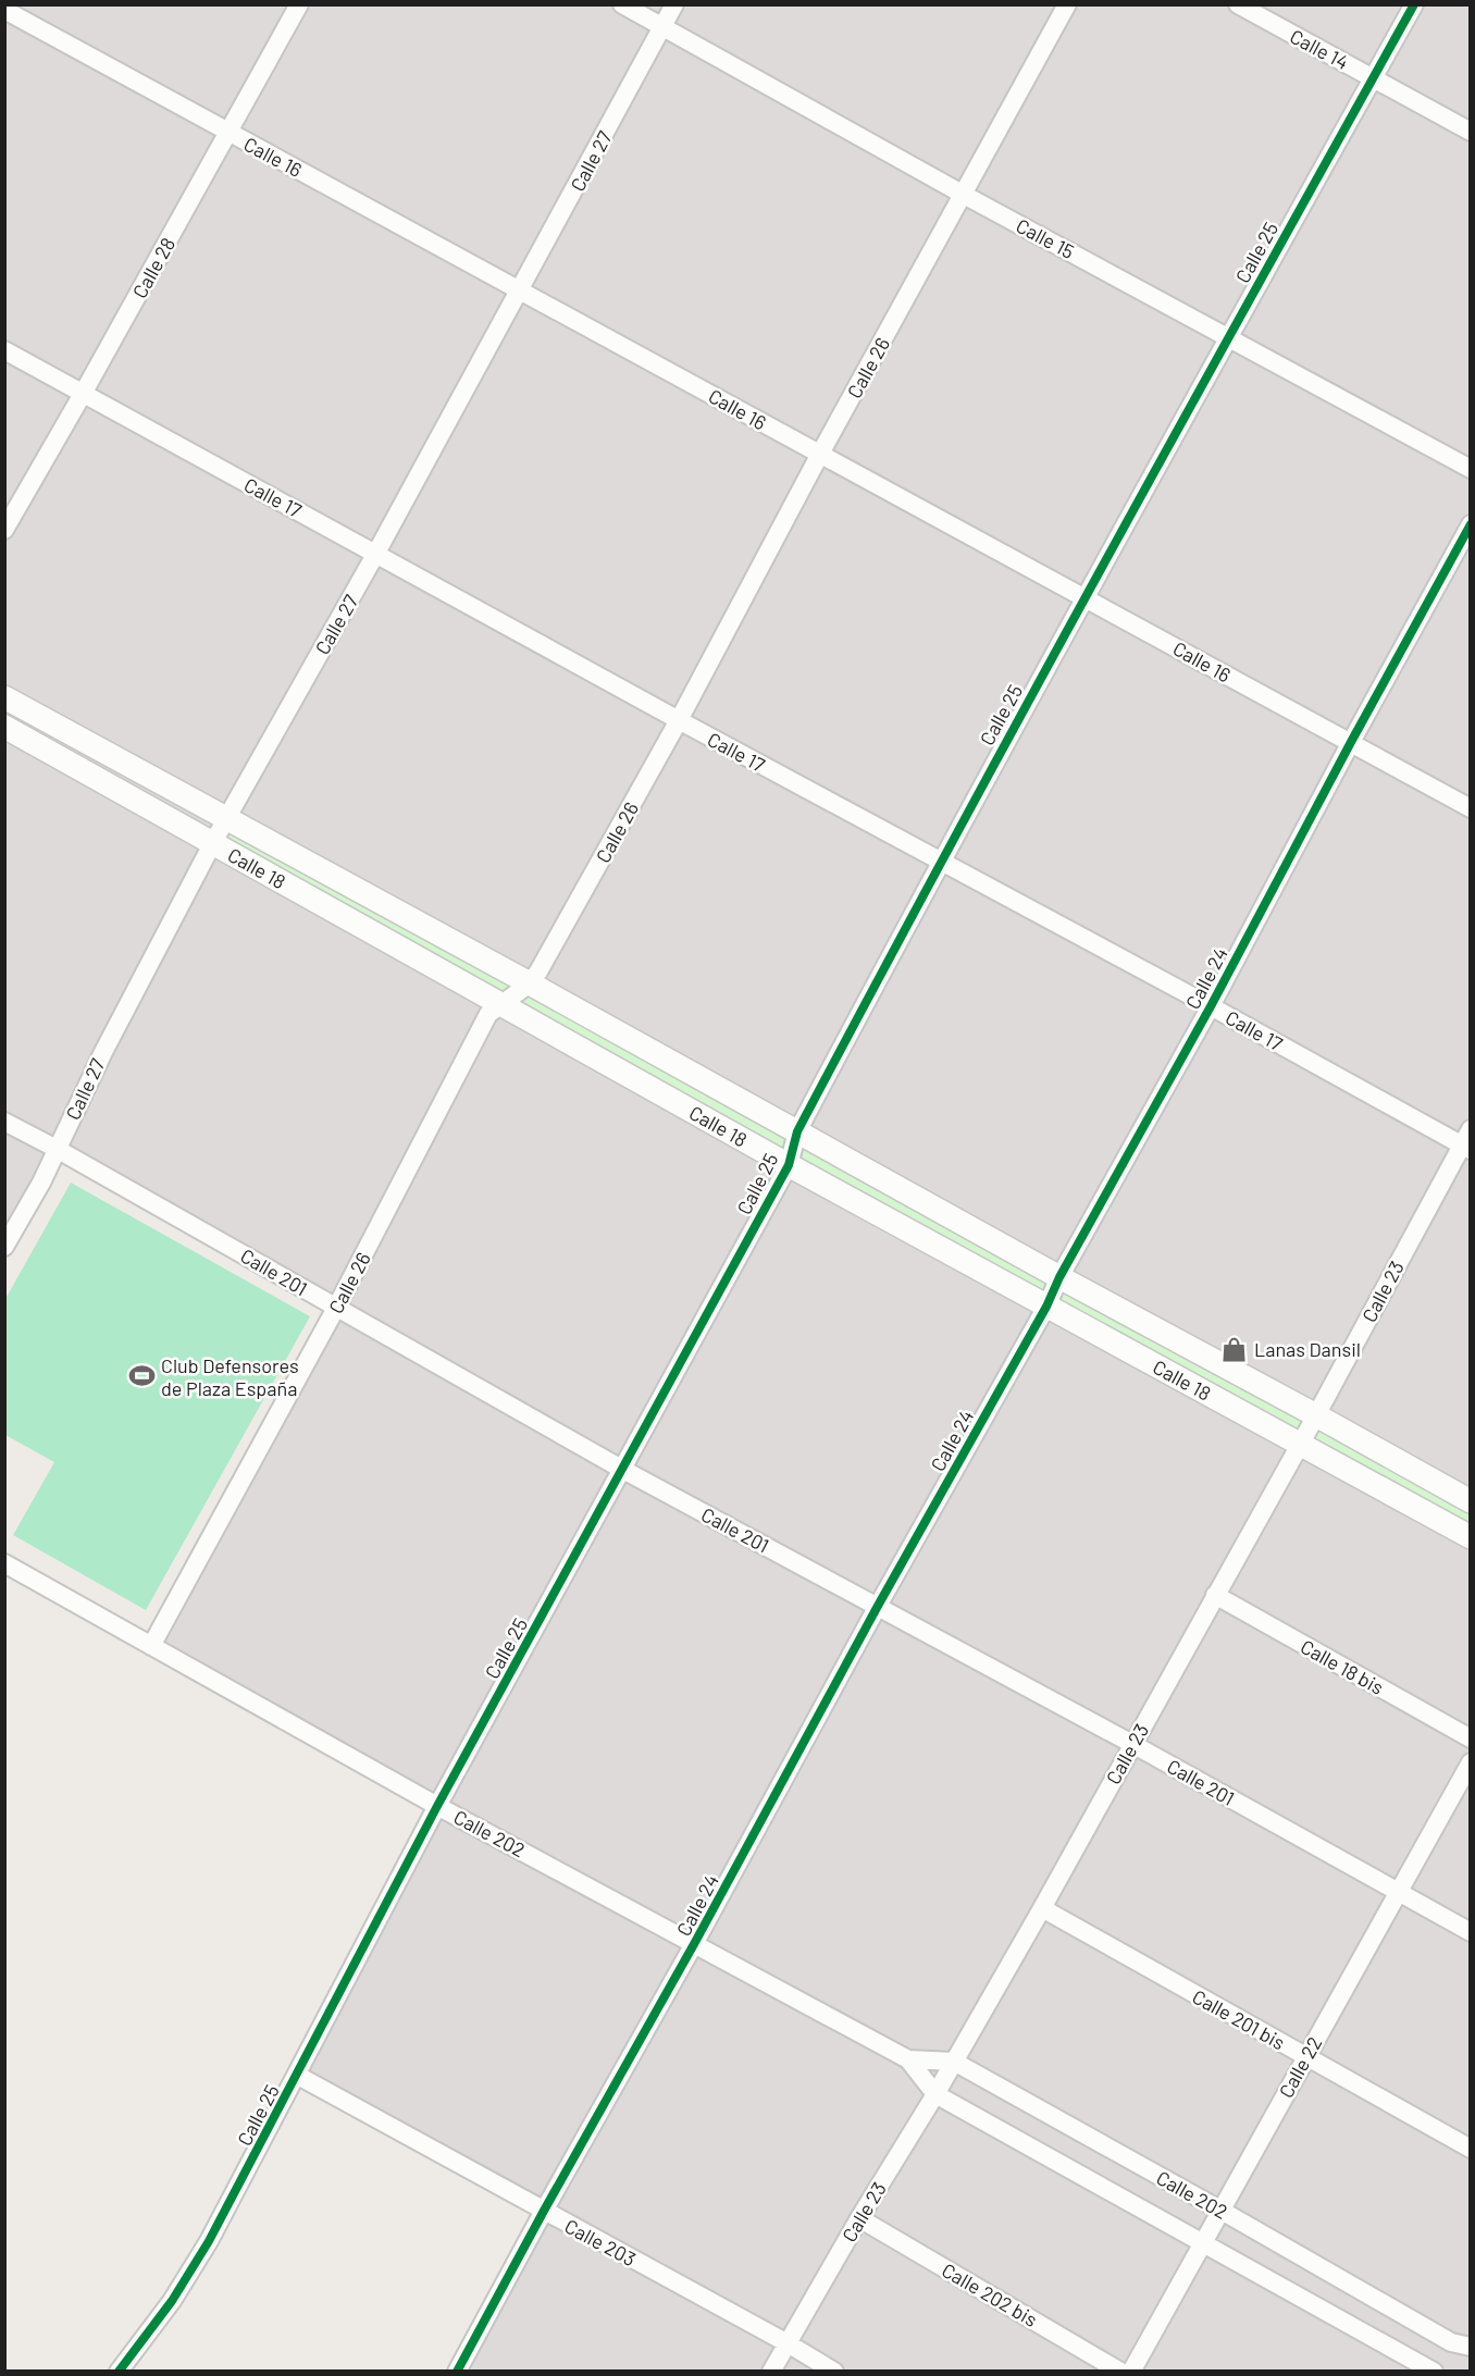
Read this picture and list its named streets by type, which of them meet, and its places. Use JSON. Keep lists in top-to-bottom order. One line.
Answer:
{"streets":{"street":["Calle 14","Calle 16","Calle 27","Calle 15","Calle 25","Calle 28","Calle 26","Calle 17","Calle 18","Calle 24","Calle 201","Calle 23","Calle 18 bis","Calle 202","Calle 201 bis","Calle 22","Calle 203","Calle 202 bis"]},"crossings":[["Calle 14","Calle 25"],["Calle 16","Calle 27"],["Calle 16","Calle 25"],["Calle 16","Calle 28"],["Calle 16","Calle 26"],["Calle 16","Calle 24"],["Calle 27","Calle 15"],["Calle 27","Calle 17"],["Calle 27","Calle 18"],["Calle 27","Calle 201"],["Calle 15","Calle 25"],["Calle 15","Calle 26"],["Calle 25","Calle 17"],["Calle 25","Calle 18"],["Calle 25","Calle 201"],["Calle 25","Calle 202"],["Calle 25","Calle 203"],["Calle 28","Calle 17"],["Calle 26","Calle 17"],["Calle 26","Calle 18"],["Calle 26","Calle 201"],["Calle 26","Calle 202"],["Calle 17","Calle 24"],["Calle 17","Calle 23"],["Calle 18","Calle 24"],["Calle 18","Calle 23"],["Calle 24","Calle 201"],["Calle 24","Calle 202"],["Calle 24","Calle 203"],["Calle 201","Calle 23"],["Calle 201","Calle 22"],["Calle 23","Calle 18 bis"],["Calle 23","Calle 202"],["Calle 23","Calle 201 bis"],["Calle 23","Calle 203"],["Calle 23","Calle 202 bis"],["Calle 202","Calle 22"],["Calle 201 bis","Calle 22"]],"places":{"shop":["Lanas Dansil"],"sports":["Club Defensores de Plaza España"]}}
